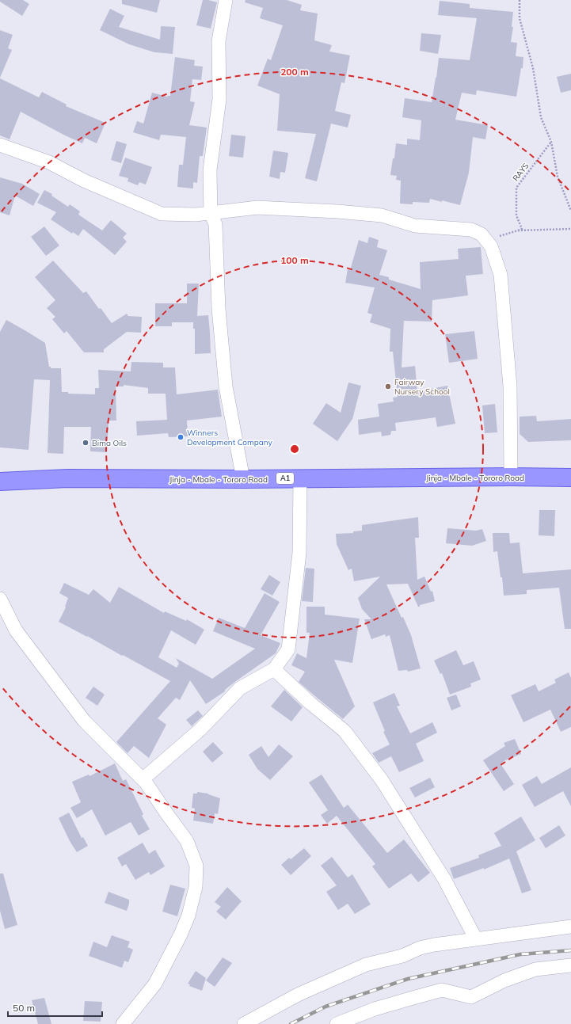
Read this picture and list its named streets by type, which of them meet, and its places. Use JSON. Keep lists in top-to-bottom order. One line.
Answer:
{"streets":{"main road":["Jinja - Mbale - Tororo Road","A1"],"path":["RAYS"]},"places":["Fairway Nursery School","Winners Development Company","Bima Oils"],"scale_bar":"50 m","rings":["200 m","100 m"]}
